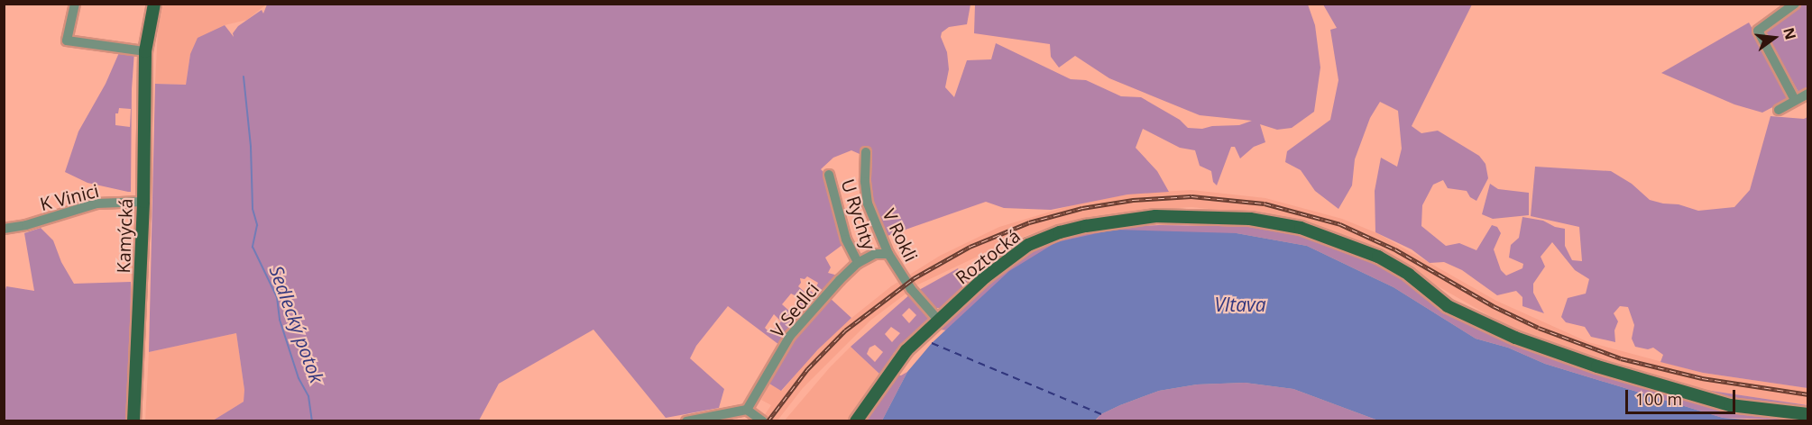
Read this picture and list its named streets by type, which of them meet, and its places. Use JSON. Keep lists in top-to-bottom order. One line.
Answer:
{"streets":{"main road":["Kamýcká","Roztocká"],"street":["K Vinici","U Rychty","V Rokli","V Sedlci"]},"crossings":[["K Vinici","Kamýcká"],["U Rychty","V Sedlci"],["V Rokli","Roztocká"],["V Rokli","V Sedlci"]],"water":["Vltava","Sedlecký potok"],"scale_bar":"100 m","north":"right"}
